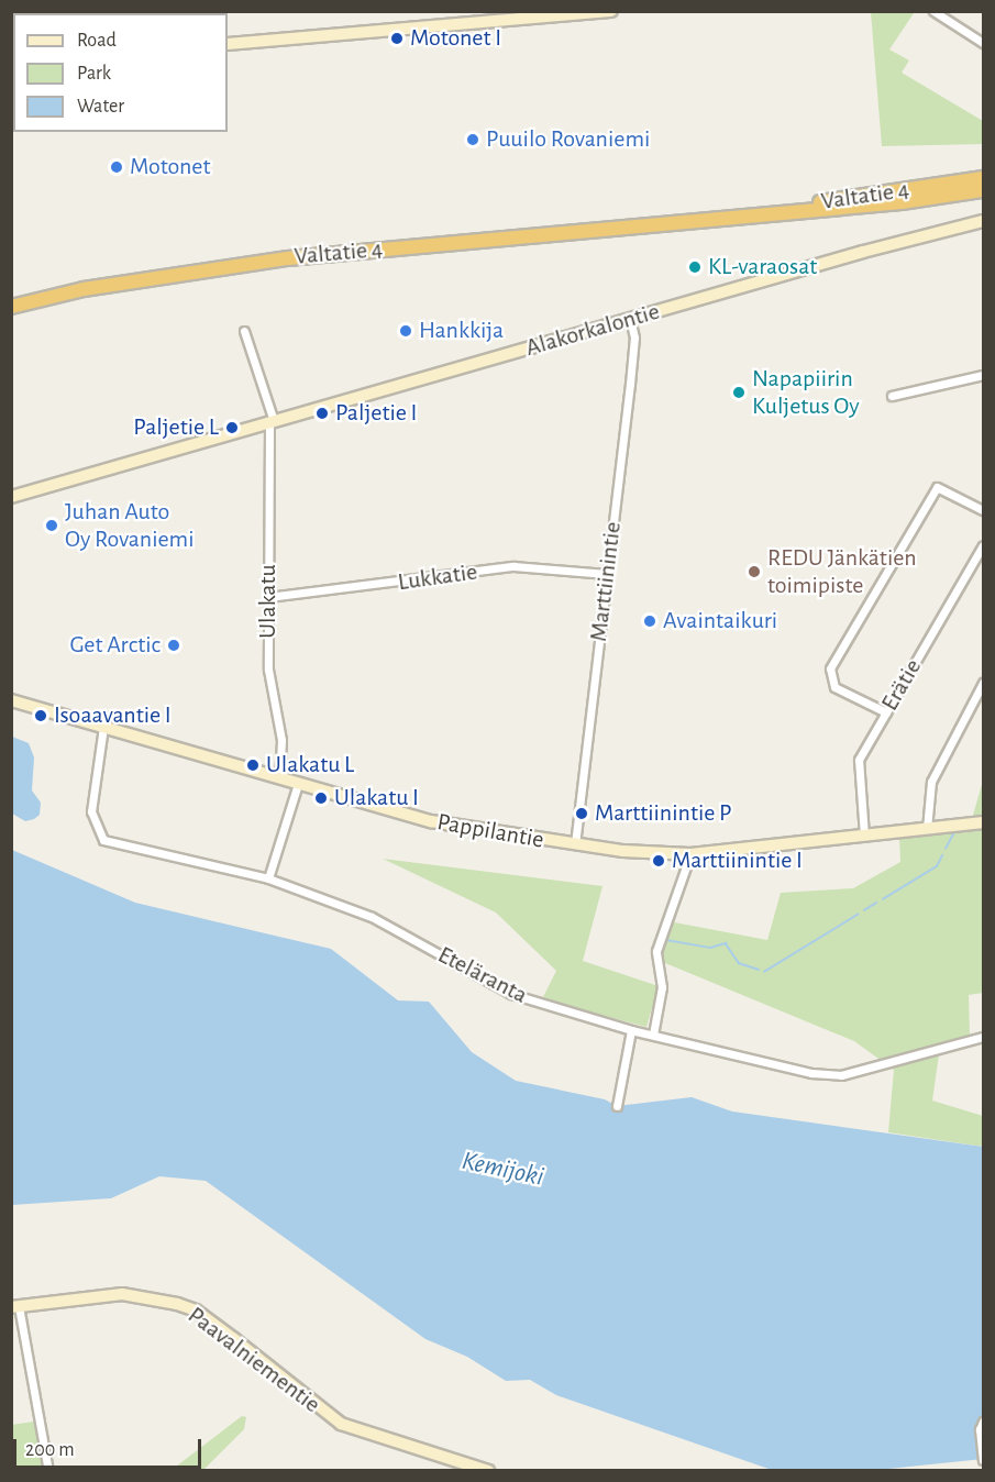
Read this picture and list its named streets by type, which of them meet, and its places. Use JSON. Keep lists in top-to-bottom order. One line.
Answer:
{"streets":{"highway":["Valtatie 4"],"street":["Alakorkalontie","Lukkatie","Marttiinintie","Ulakatu","Erätie","Pappilantie","Eteläranta","Paavalniementie"]},"crossings":[["Alakorkalontie","Marttiinintie"],["Alakorkalontie","Ulakatu"],["Lukkatie","Marttiinintie"],["Lukkatie","Ulakatu"],["Marttiinintie","Pappilantie"],["Ulakatu","Pappilantie"],["Erätie","Pappilantie"],["Pappilantie","Eteläranta"]],"water":["Kemijoki"],"places":["Motonet I","Puuilo Rovaniemi","Motonet","KL-varaosat","Hankkija","Napapiirin Kuljetus Oy","Paljetie I","Paljetie L","Juhan Auto Oy Rovaniemi","REDU Jänkätien toimipiste","Avaintaikuri","Get Arctic","Isoaavantie I","Ulakatu L","Ulakatu I","Marttiinintie P","Marttiinintie I"],"legend":["Road","Park","Water"],"scale_bar":"200 m"}
